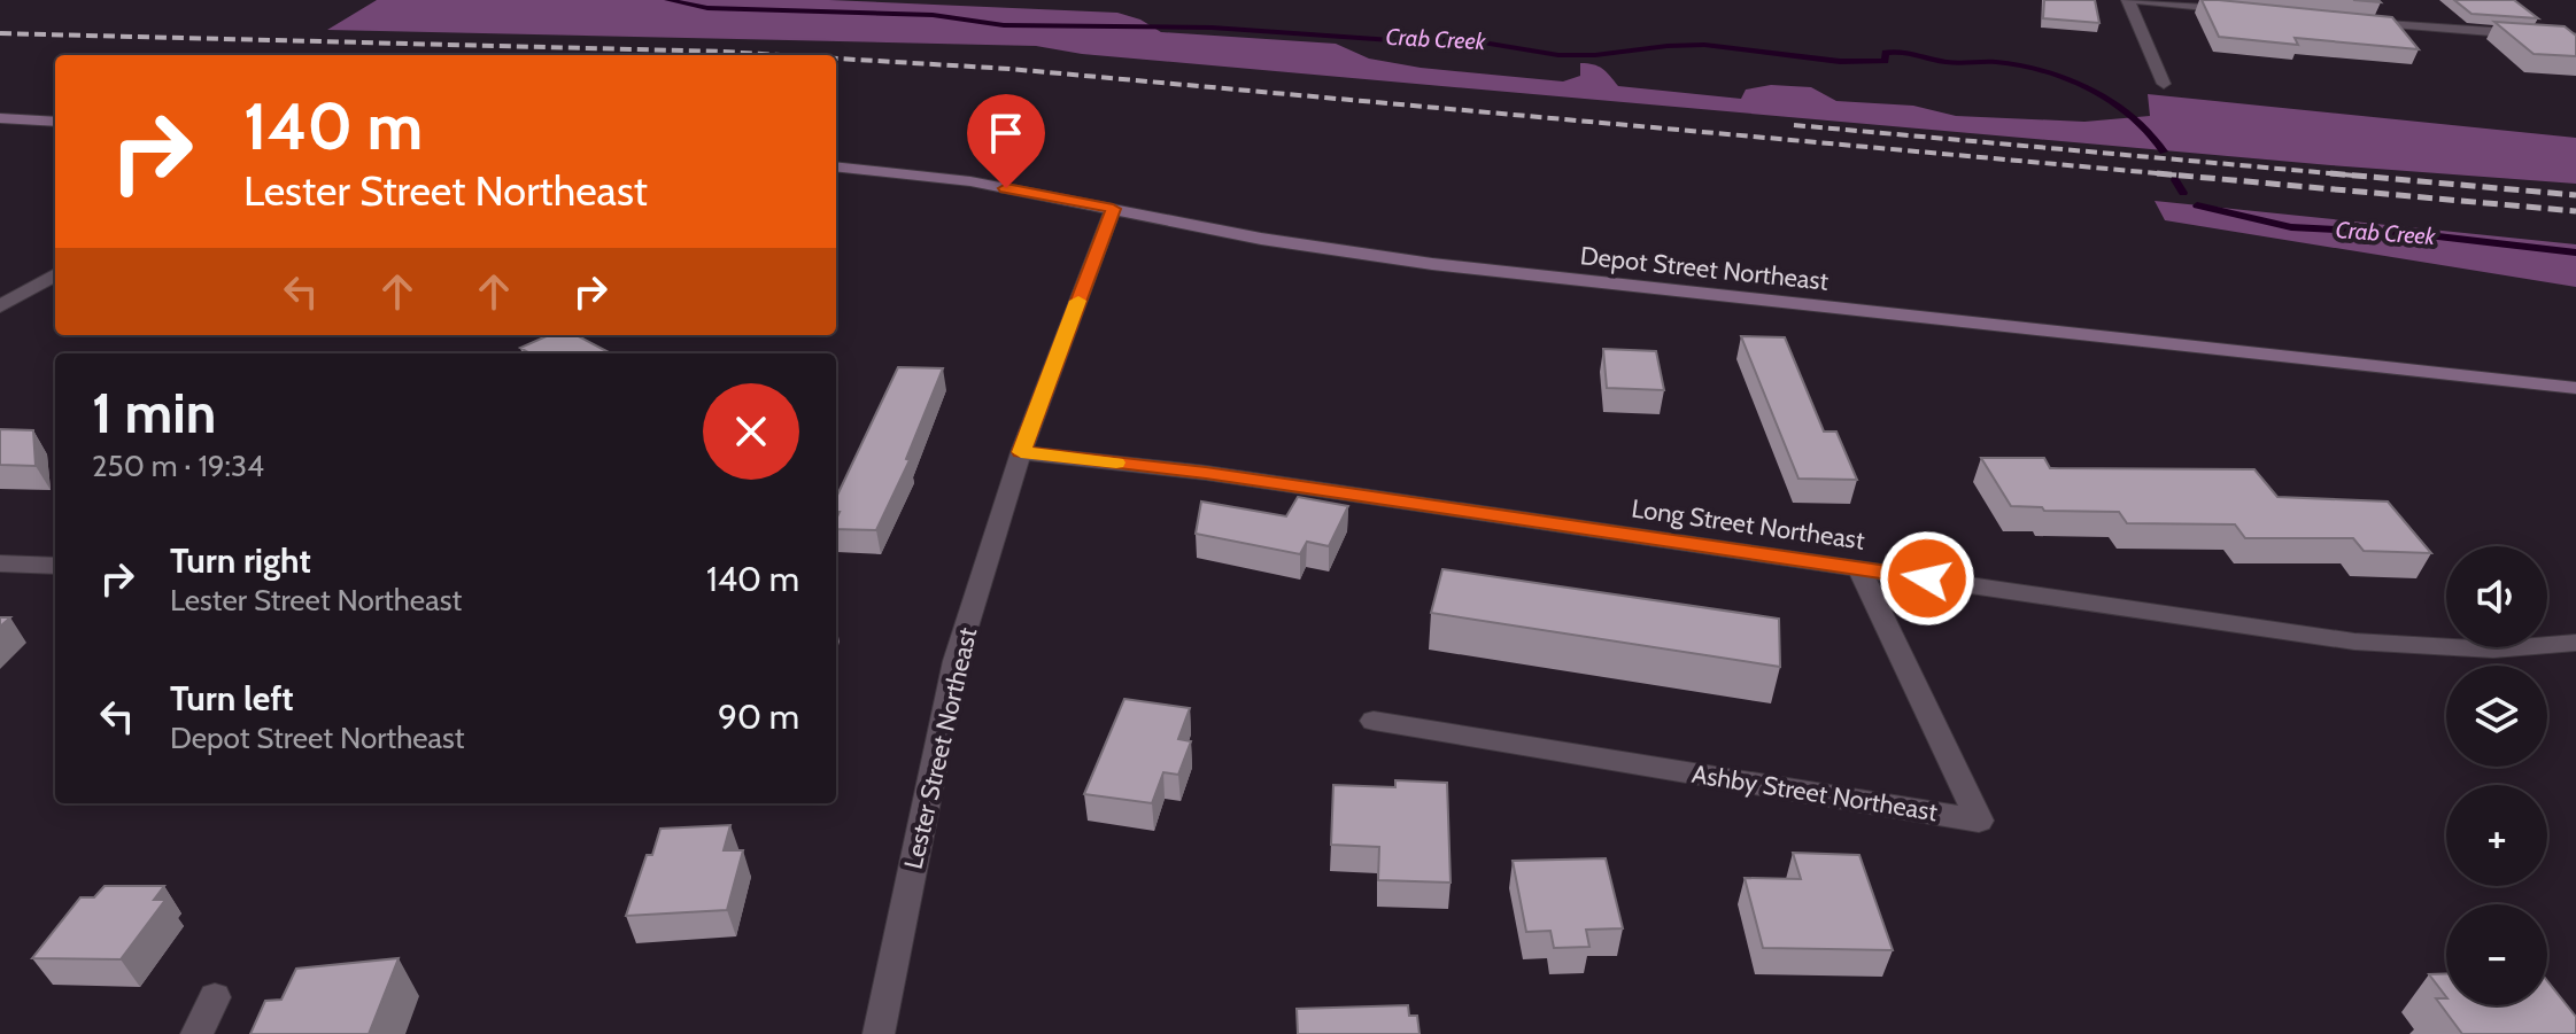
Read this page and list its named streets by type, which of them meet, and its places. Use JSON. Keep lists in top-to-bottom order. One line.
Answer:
{"streets":{"main road":["Depot Street Northeast"],"street":["Long Street Northeast","Lester Street Northeast","Ashby Street Northeast"]},"crossings":[["Depot Street Northeast","Lester Street Northeast"],["Long Street Northeast","Lester Street Northeast"],["Long Street Northeast","Ashby Street Northeast"]],"water":["Crab Creek"],"page":{"turn":["140 m","Lester Street Northeast"],"heading":["1 min","250 m · 19:34"],"list":[{"name":"Turn right","note":"Lester Street Northeast","value":"140 m"},{"name":"Turn left","note":"Depot Street Northeast","value":"90 m"}],"map_buttons":["+","−"]}}
